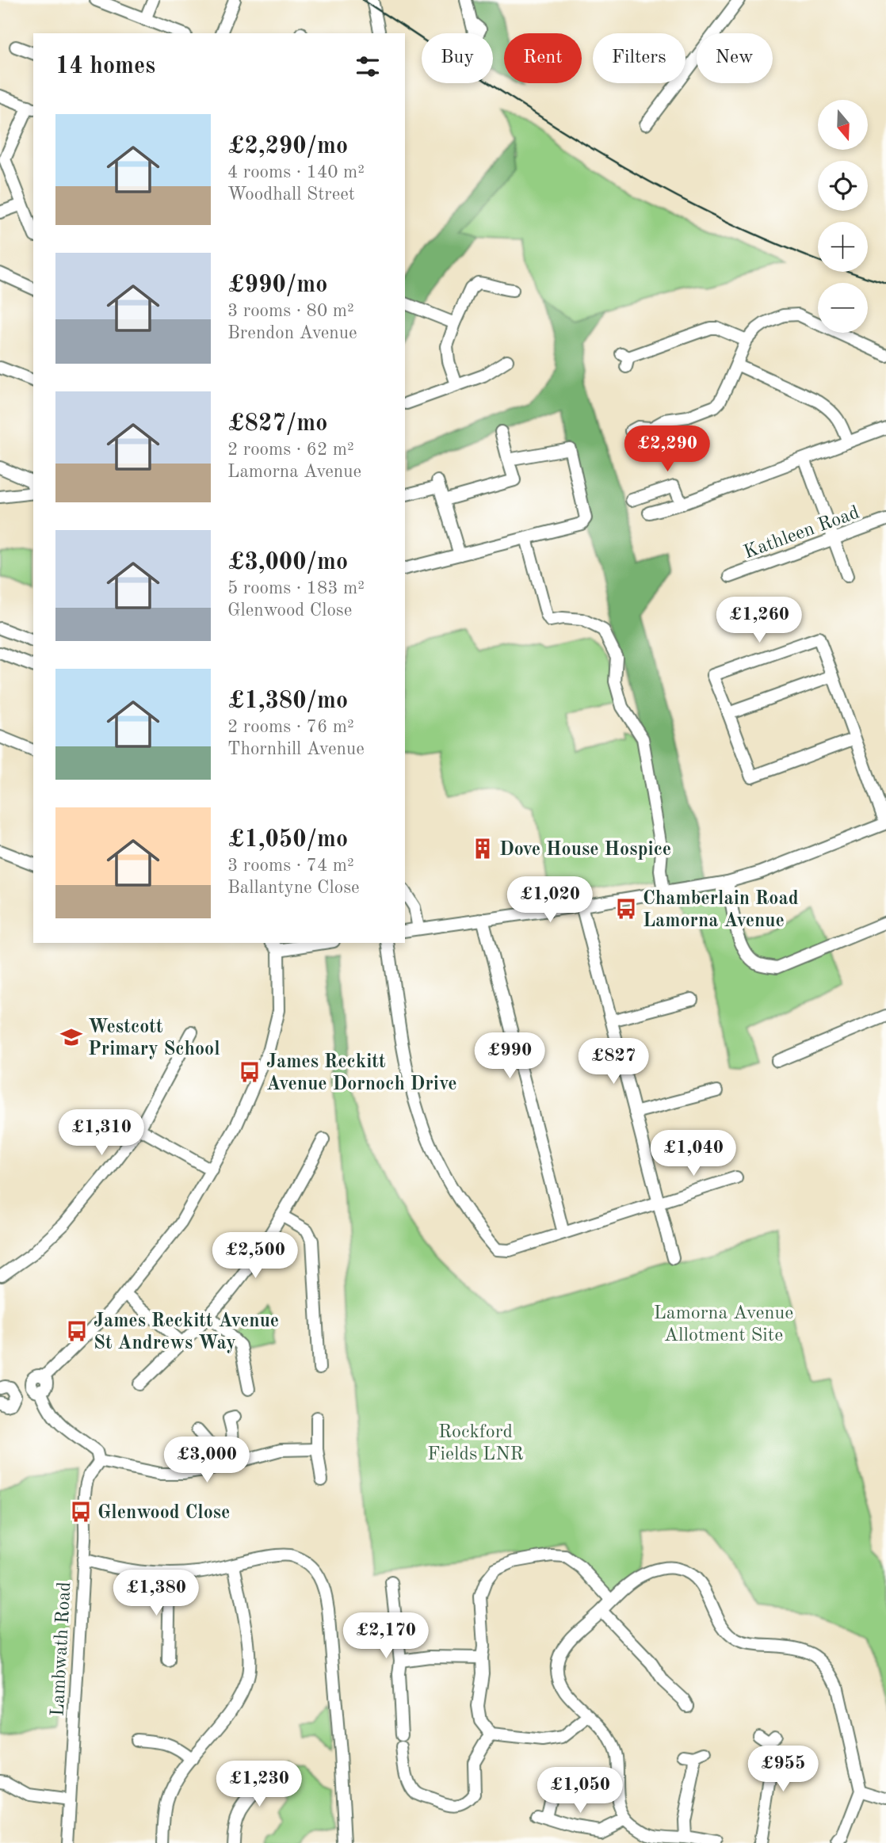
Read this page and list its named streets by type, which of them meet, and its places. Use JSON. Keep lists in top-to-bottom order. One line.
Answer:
{"streets":{"street":["Kathleen Road","Lambwath Road"]},"parks":["Lamorna Avenue Allotment Site","Rockford Fields LNR"],"places":{"building":["Dove House Hospice"],"bus stop":["Chamberlain Road Lamorna Avenue","James Reckitt Avenue Dornoch Drive","James Reckitt Avenue St Andrews Way","Glenwood Close"],"school or university":["Westcott Primary School"]},"north":"bottom","page":{"chip":["Buy","Rent","Filters","New"],"heading":"14 homes","map_buttons":["+","−"],"list":[{"name":"£2,290/mo","note":"4 rooms · 140 m² · Woodhall Street"},{"name":"£990/mo","note":"3 rooms · 80 m² · Brendon Avenue"},{"name":"£827/mo","note":"2 rooms · 62 m² · Lamorna Avenue"},{"name":"£3,000/mo","note":"5 rooms · 183 m² · Glenwood Close"},{"name":"£1,380/mo","note":"2 rooms · 76 m² · Thornhill Avenue"},{"name":"£1,050/mo","note":"3 rooms · 74 m² · Ballantyne Close"}],"price":["£2,290","£1,260","£1,020","£990","£827","£1,310","£1,040","£2,500","£3,000","£1,380","£2,170","£955","£1,230","£1,050"]}}
